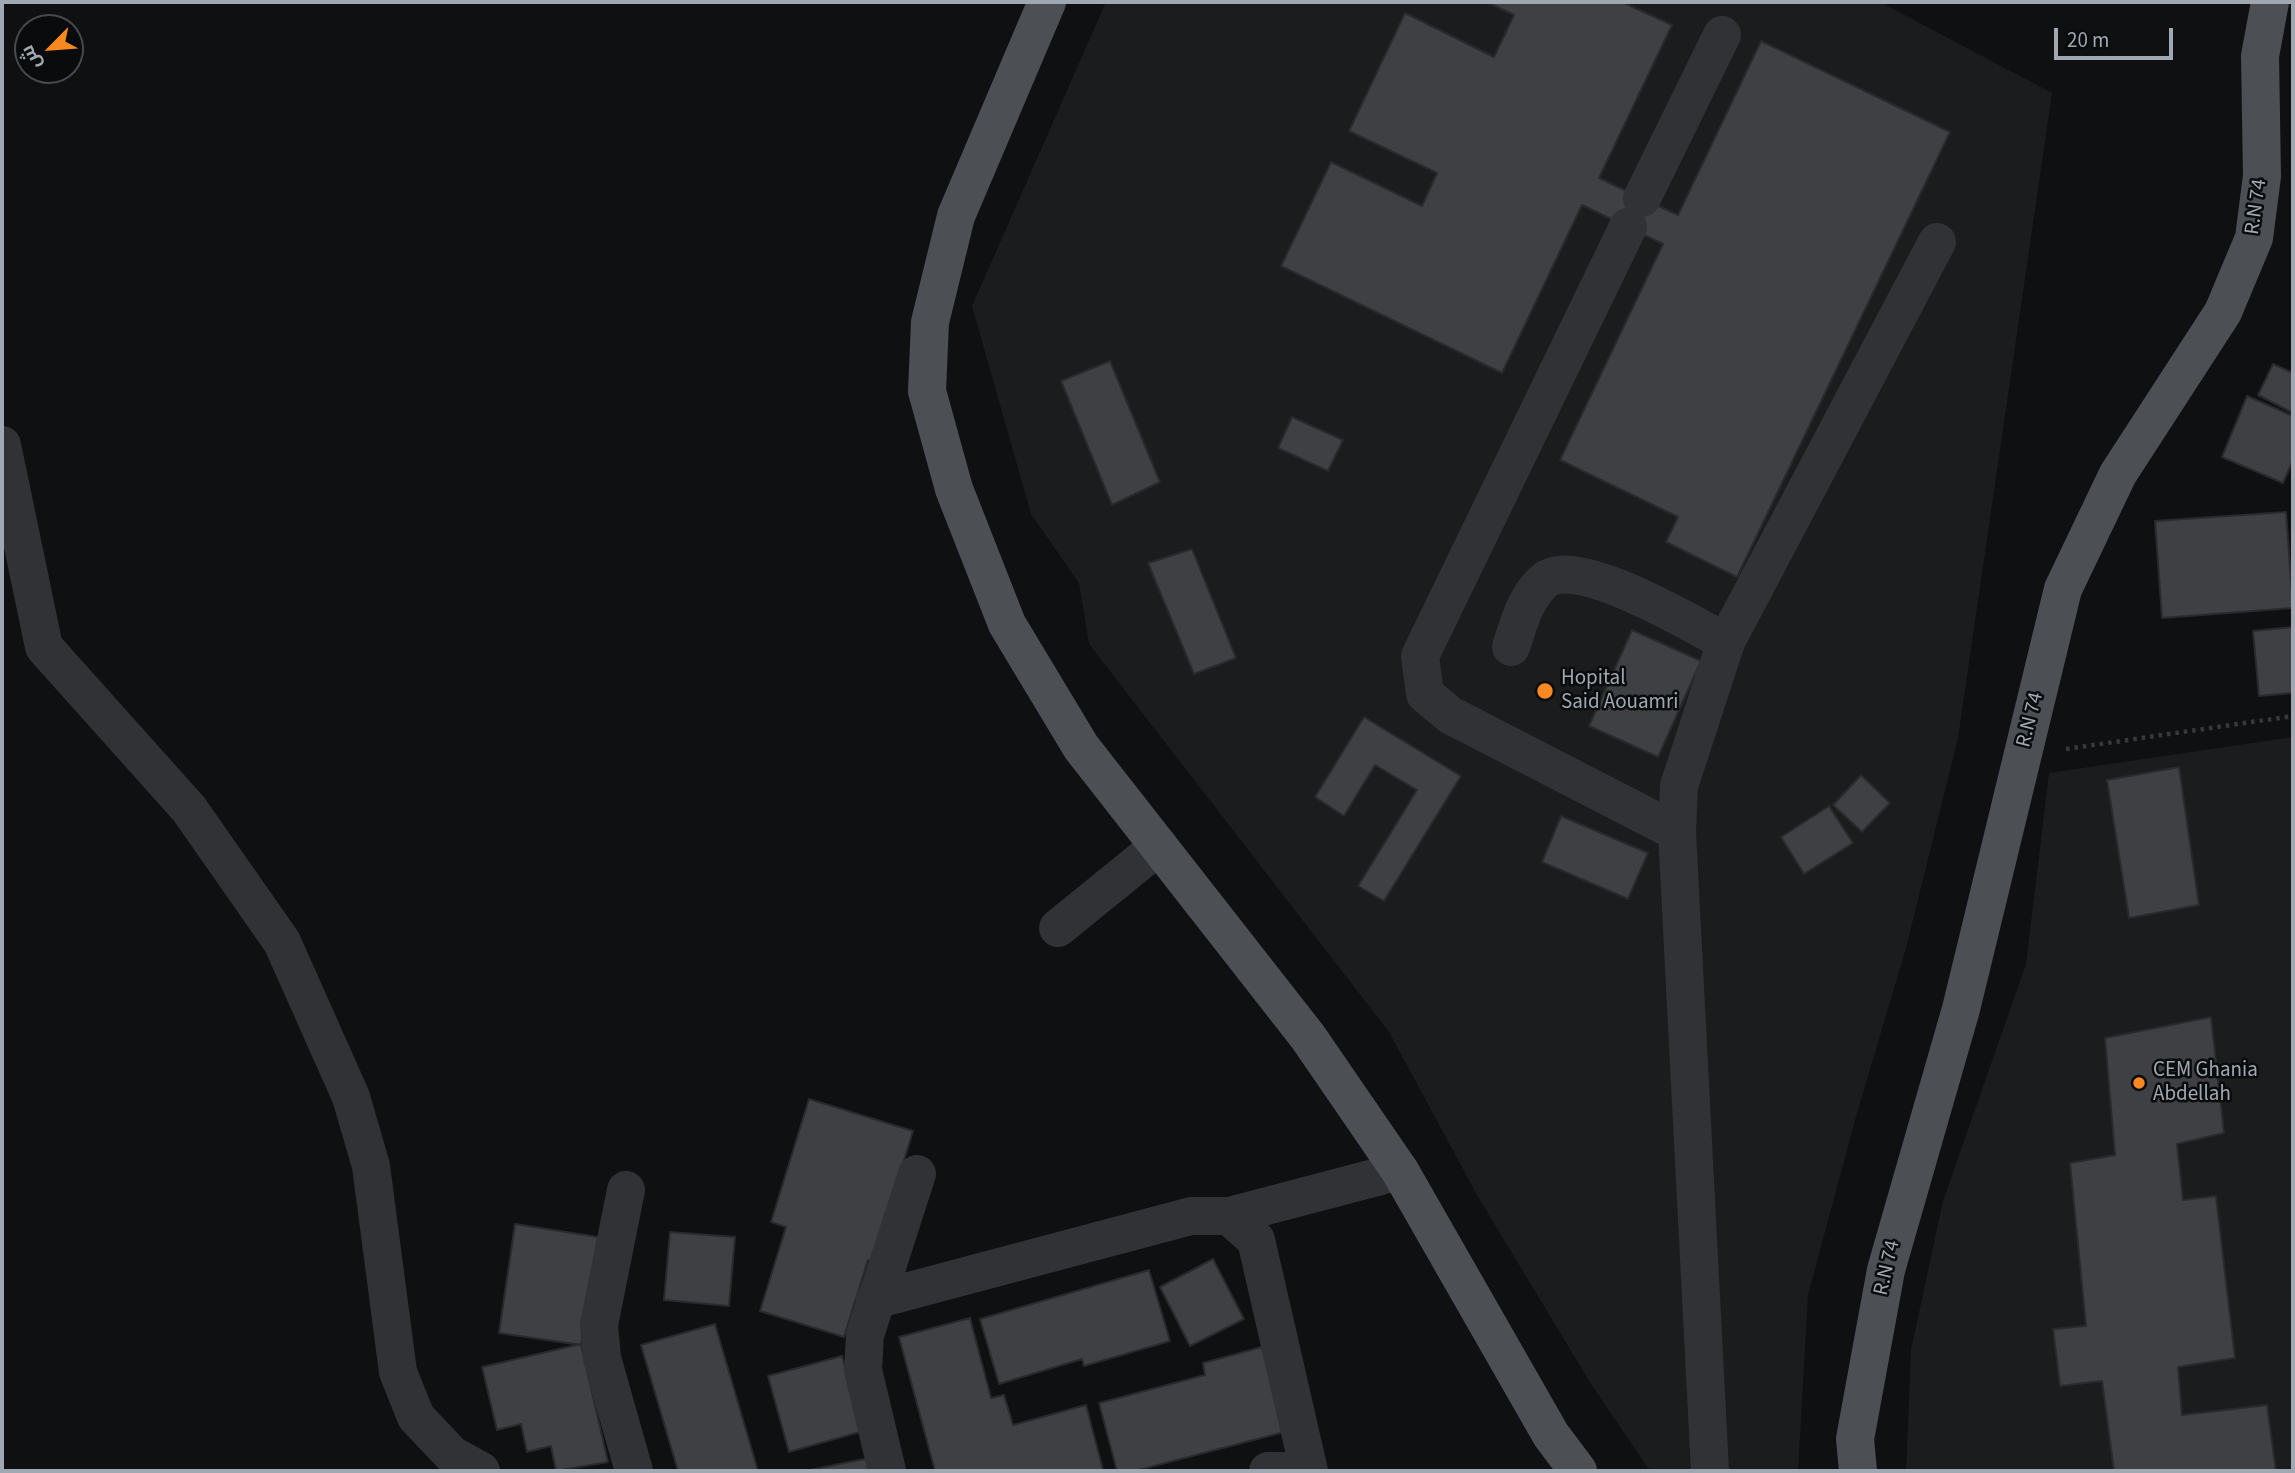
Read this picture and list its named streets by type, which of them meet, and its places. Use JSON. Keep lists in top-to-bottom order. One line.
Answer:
{"streets":{"main road":["R.N 74"]},"places":["Hopital Said Aouamri","CEM Ghania Abdellah"],"scale_bar":"20 m","north":"bottom left"}
